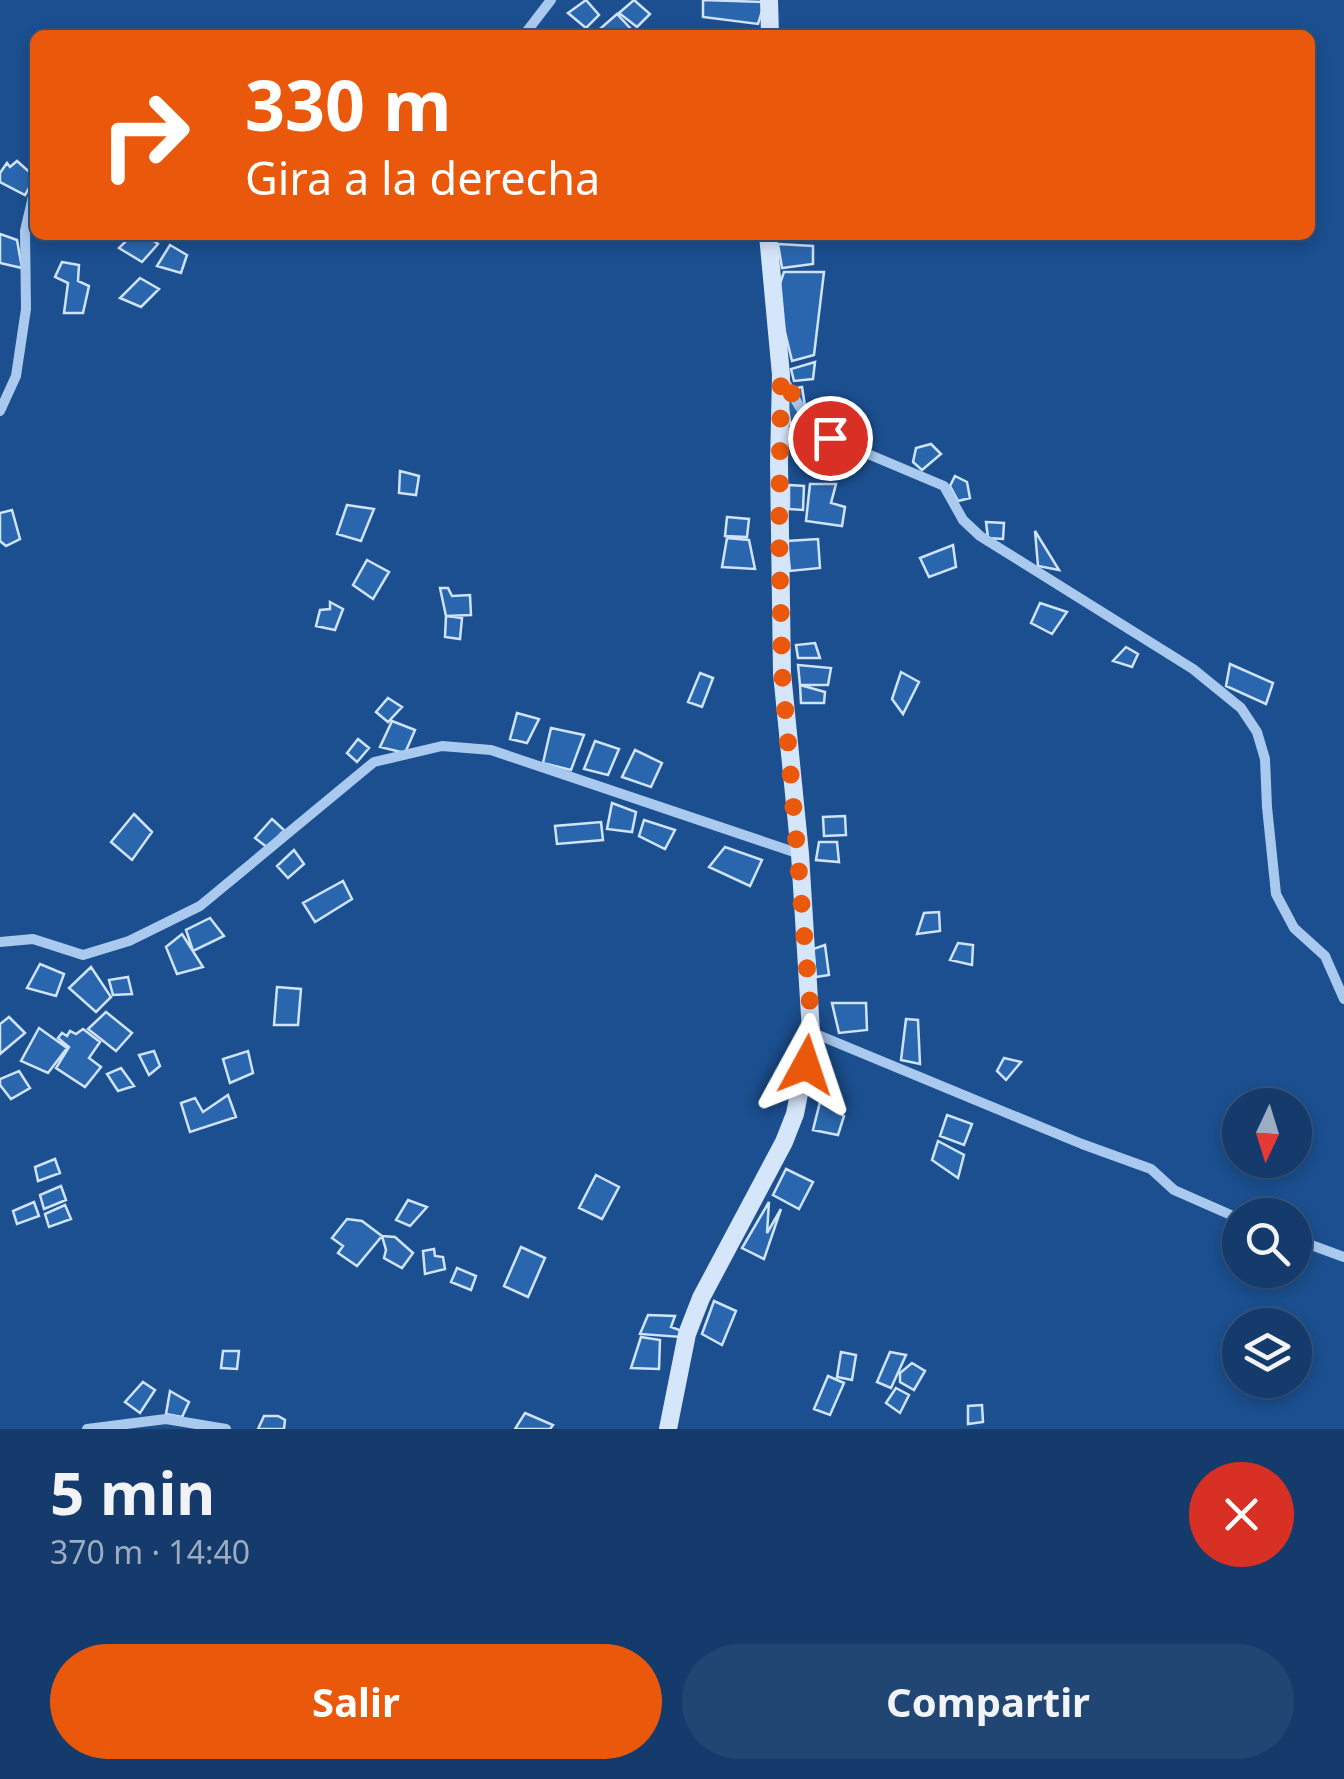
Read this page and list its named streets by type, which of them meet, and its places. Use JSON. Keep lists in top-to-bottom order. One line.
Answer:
{"north":"bottom","page":{"turn":["330 m","Gira a la derecha"],"heading":["5 min","370 m · 14:40"],"buttons":["Salir","Compartir"]}}
